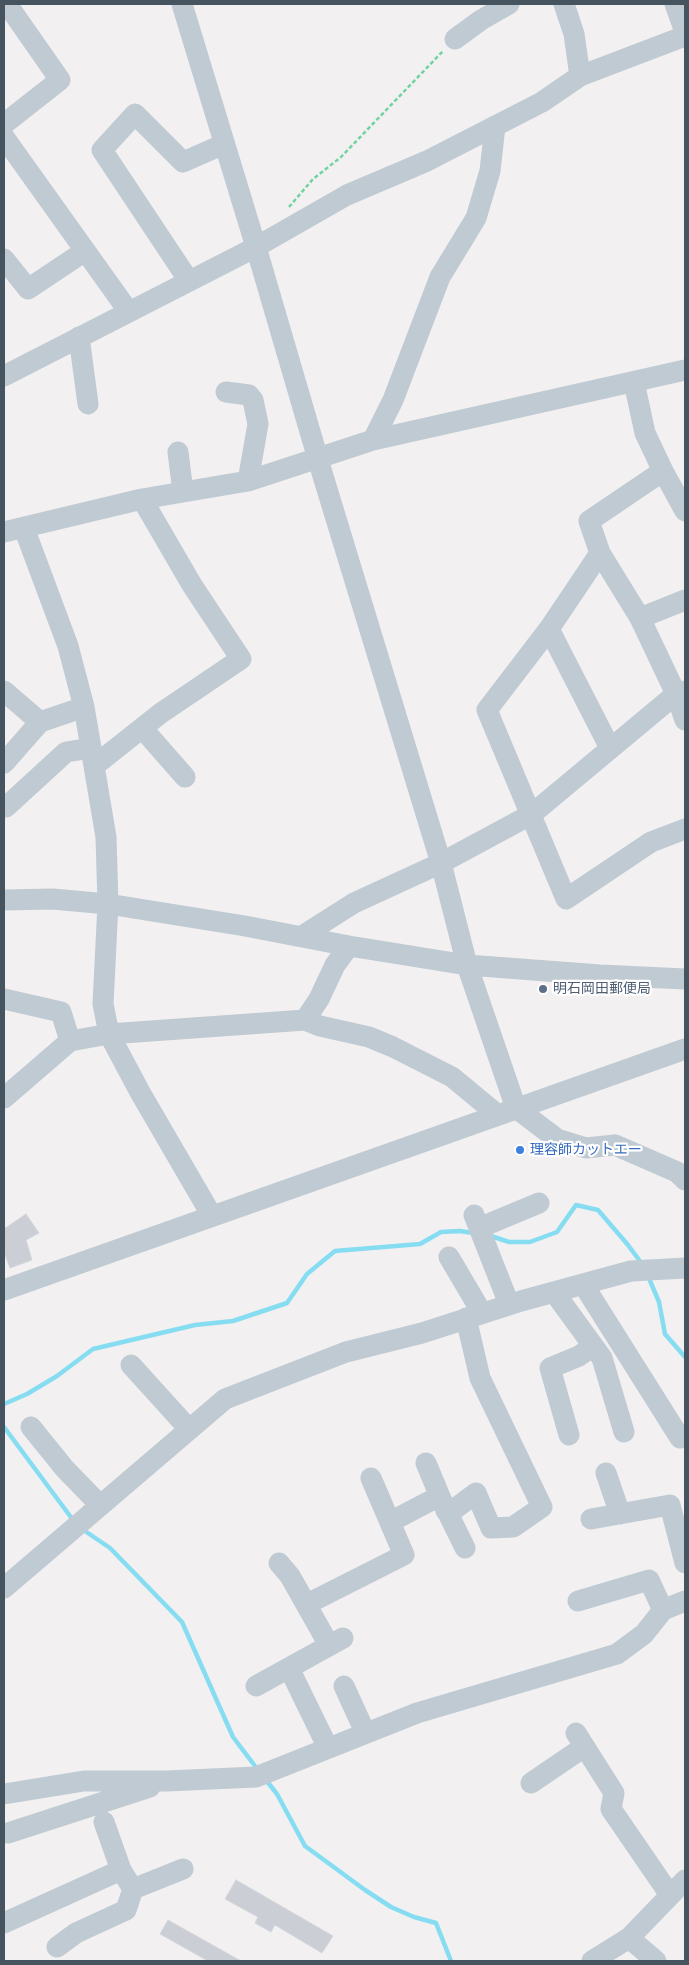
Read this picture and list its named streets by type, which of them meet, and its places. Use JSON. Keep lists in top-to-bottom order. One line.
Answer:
{"places":["明石岡田郵便局","理容師カットエー"]}
